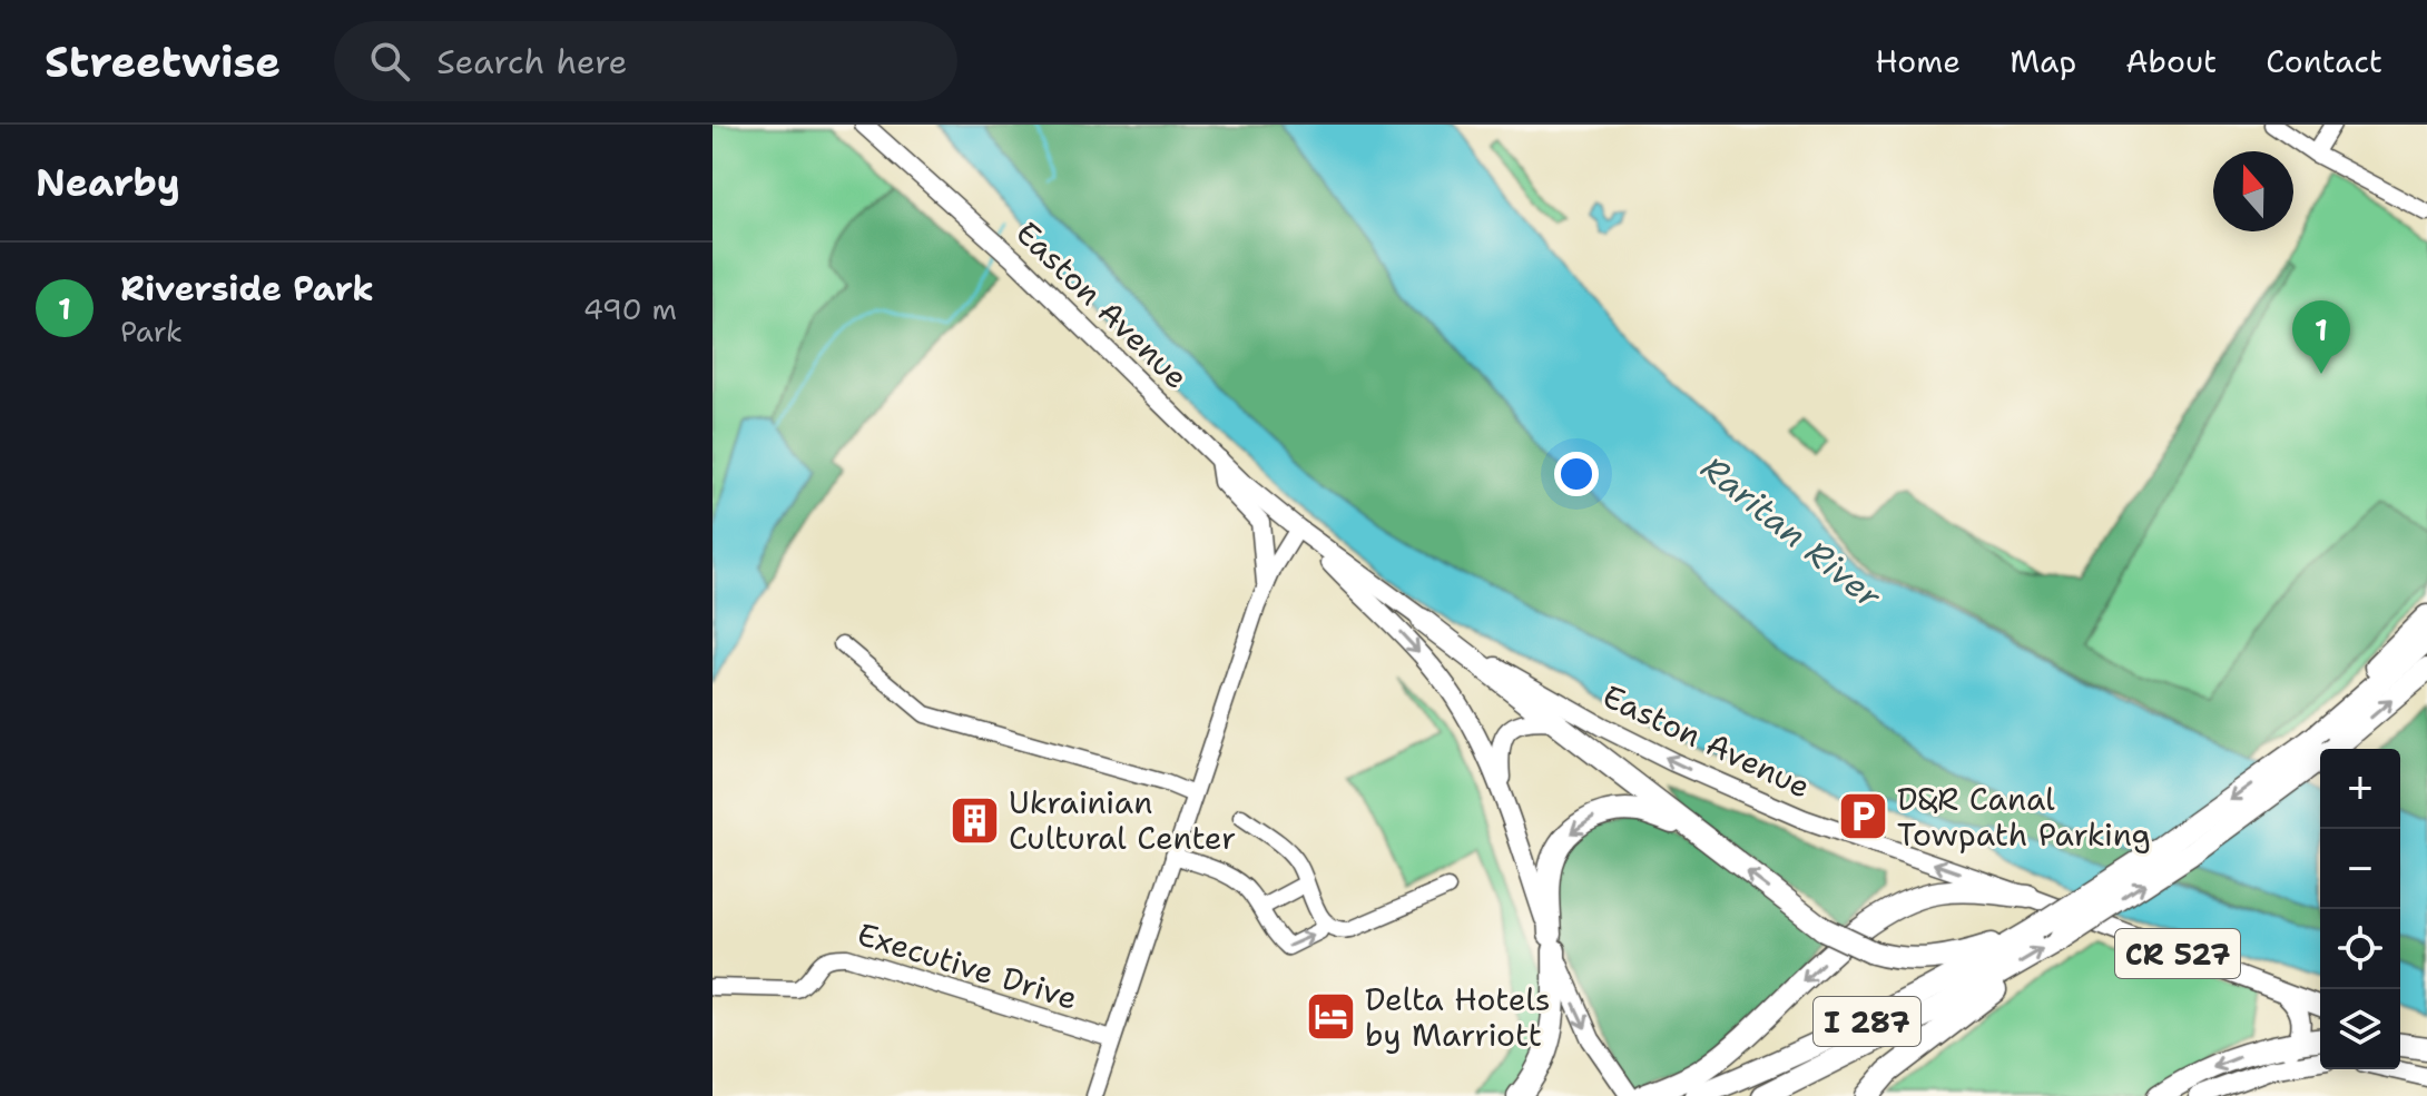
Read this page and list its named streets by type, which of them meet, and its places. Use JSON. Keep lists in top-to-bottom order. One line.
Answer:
{"streets":{"highway":["I 287"],"main road":["Easton Avenue","CR 527"],"street":["Executive Drive"]},"water":["Raritan River"],"places":{"parking":["D&R Canal Towpath Parking"],"building":["Ukrainian Cultural Center"],"hotel":["Delta Hotels by Marriott"]},"north":"top","page":{"header":"Streetwise","search":"Search here","nav":["Home","Map","About","Contact"],"heading":"Nearby","list":[{"mark":"1","name":"Riverside Park","note":"Park","value":"490 m"}],"pins":"1","map_buttons":["+","−"]}}
